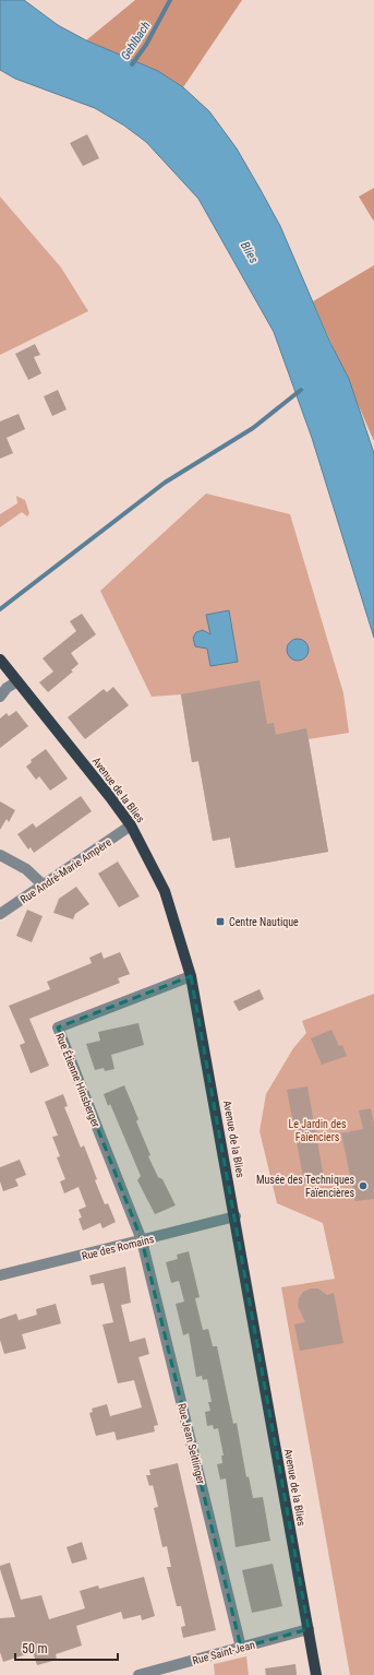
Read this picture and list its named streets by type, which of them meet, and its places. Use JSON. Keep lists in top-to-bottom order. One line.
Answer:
{"streets":{"main road":["Avenue de la Blies"],"street":["Rue André-Marie Ampère","Rue Étienne Hinsberger","Rue des Romains","Rue Jean Seitlinger","Rue Saint-Jean"]},"crossings":[["Avenue de la Blies","Rue André-Marie Ampère"],["Avenue de la Blies","Rue Étienne Hinsberger"],["Avenue de la Blies","Rue des Romains"],["Avenue de la Blies","Rue Saint-Jean"],["Rue Étienne Hinsberger","Rue des Romains"],["Rue Étienne Hinsberger","Rue Jean Seitlinger"],["Rue des Romains","Rue Jean Seitlinger"],["Rue Jean Seitlinger","Rue Saint-Jean"]],"water":["Gehlbach","Blies"],"parks":["Le Jardin des Faïenciers"],"places":{"transit":["Centre Nautique"],"other":["Musée des Techniques Faïencières"]},"scale_bar":"50 m"}
